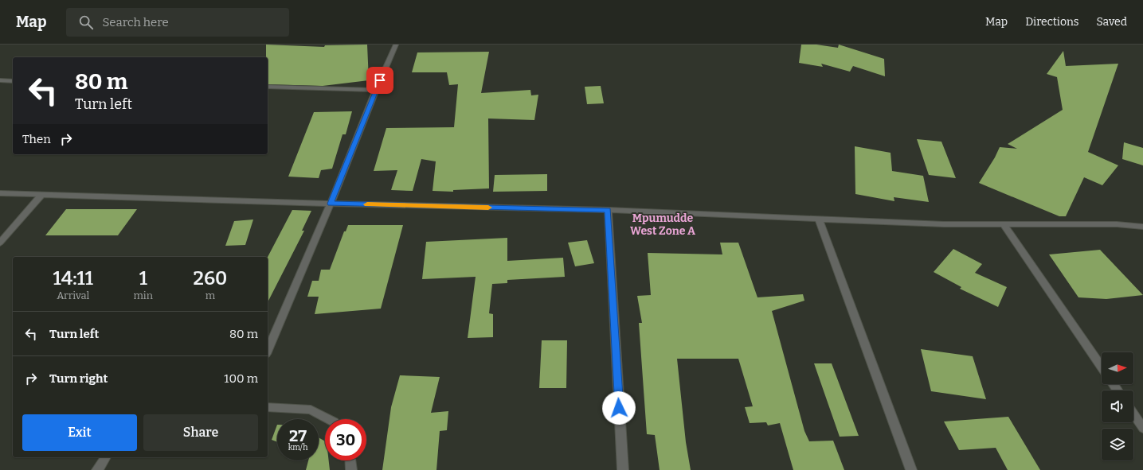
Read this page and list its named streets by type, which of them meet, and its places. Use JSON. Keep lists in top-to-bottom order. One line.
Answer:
{"districts":["Mpumudde West Zone A"],"north":"right","page":{"header":"Map","search":"Search here","nav":["Map","Directions","Saved"],"turn":["80 m","Turn left"],"then":"Then","eta":["14:11","Arrival","1","min","260","m"],"list":[{"name":"Turn left","value":"80 m"},{"name":"Turn right","value":"100 m"}],"buttons":["Exit","Share"],"speed":"27 km/h","limit":"30"}}
